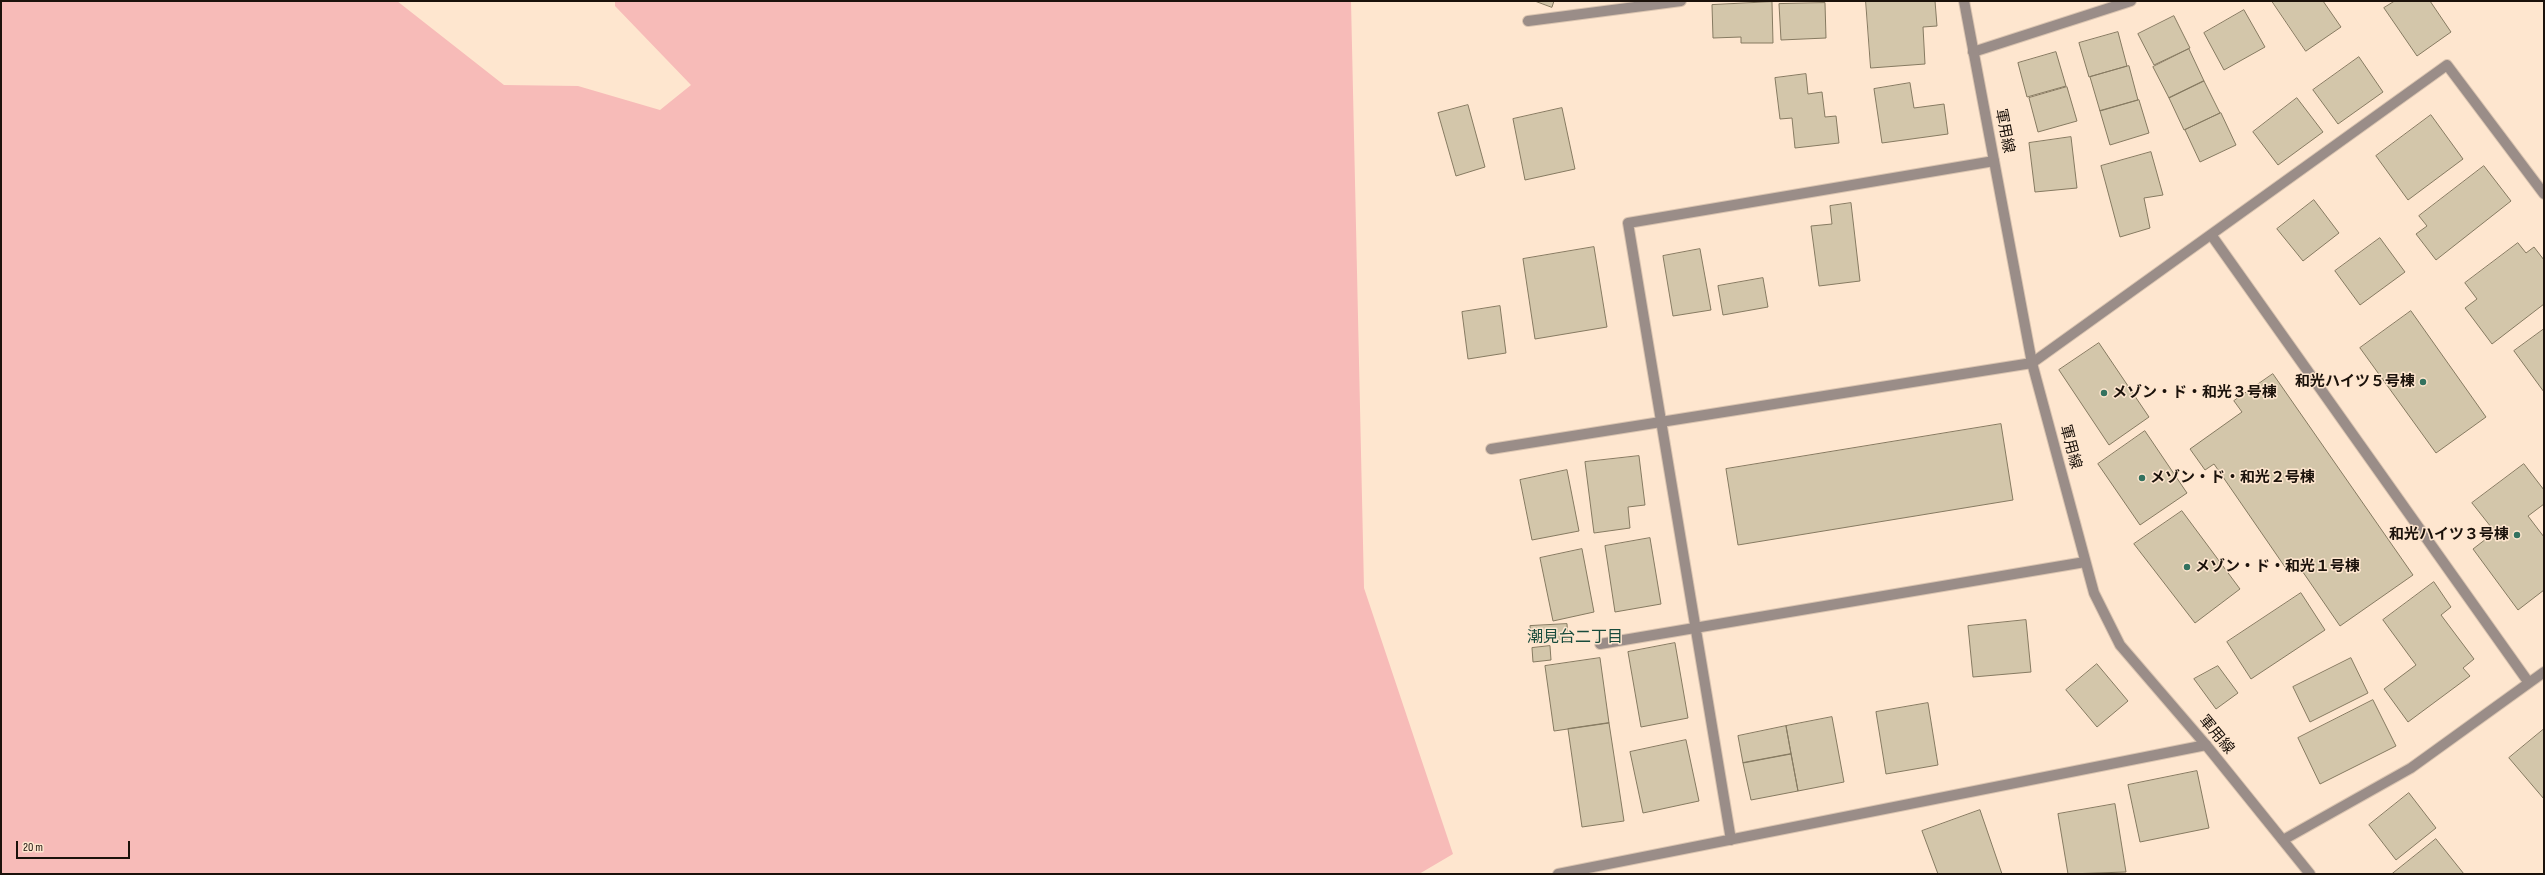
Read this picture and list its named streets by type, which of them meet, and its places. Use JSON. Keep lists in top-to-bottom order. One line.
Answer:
{"streets":{"street":["軍用線"]},"districts":["潮見台二丁目"],"places":["和光ハイツ５号棟","メゾン・ド・和光３号棟","メゾン・ド・和光２号棟","和光ハイツ３号棟","メゾン・ド・和光１号棟"],"scale_bar":"20 m"}
